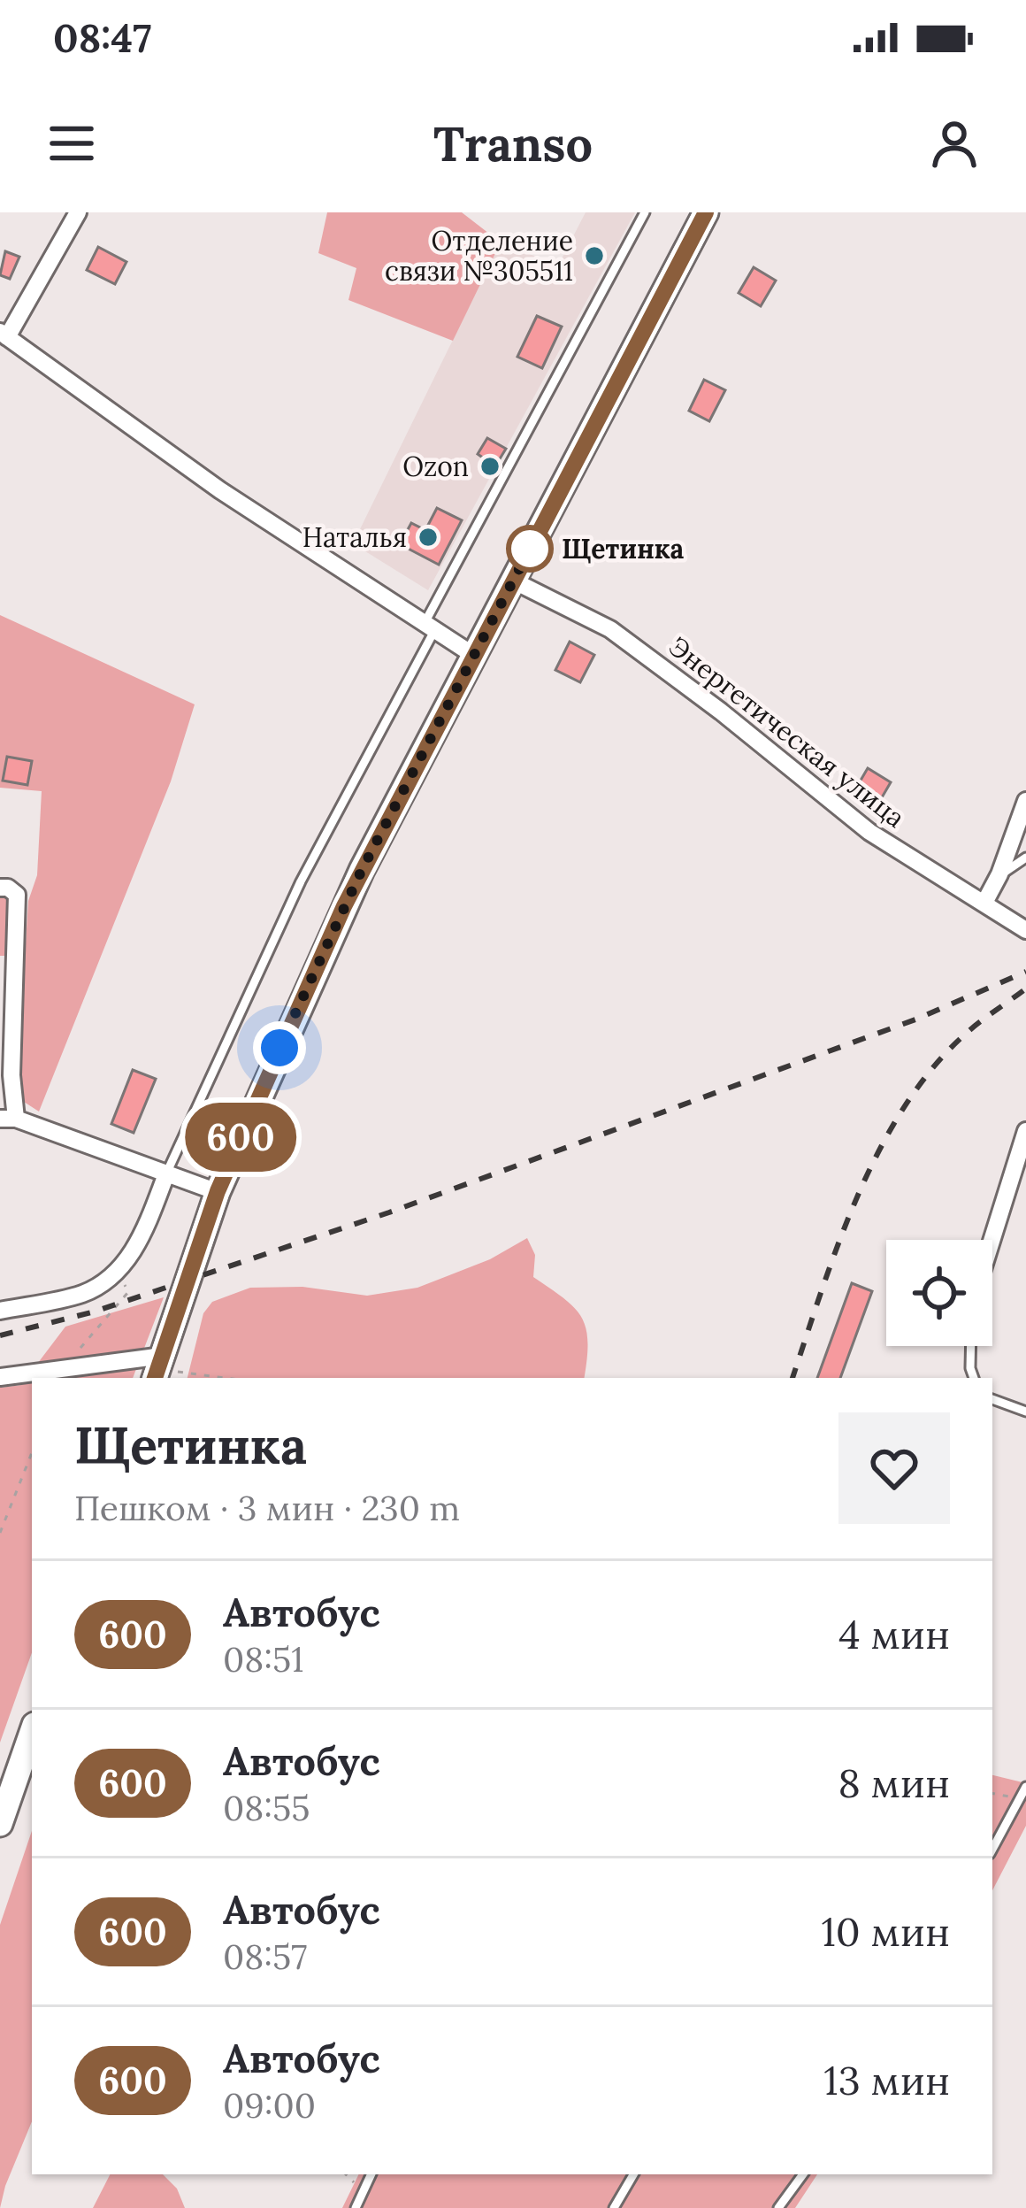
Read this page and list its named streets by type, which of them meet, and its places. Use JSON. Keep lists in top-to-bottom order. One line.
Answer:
{"streets":{"street":["Энергетическая улица"]},"places":["Отделение связи №305511","Ozon","Наталья","Щетинка"],"lines":["bus line 600"],"page":{"status":"08:47","header":"Transo","on_map":"600","heading":["Щетинка","Пешком · 3 мин · 230 m"],"list":[{"mark":"600","name":"Автобус","note":"08:51","value":"4 мин"},{"mark":"600","name":"Автобус","note":"08:55","value":"8 мин"},{"mark":"600","name":"Автобус","note":"08:57","value":"10 мин"},{"mark":"600","name":"Автобус","note":"09:00","value":"13 мин"}]}}
